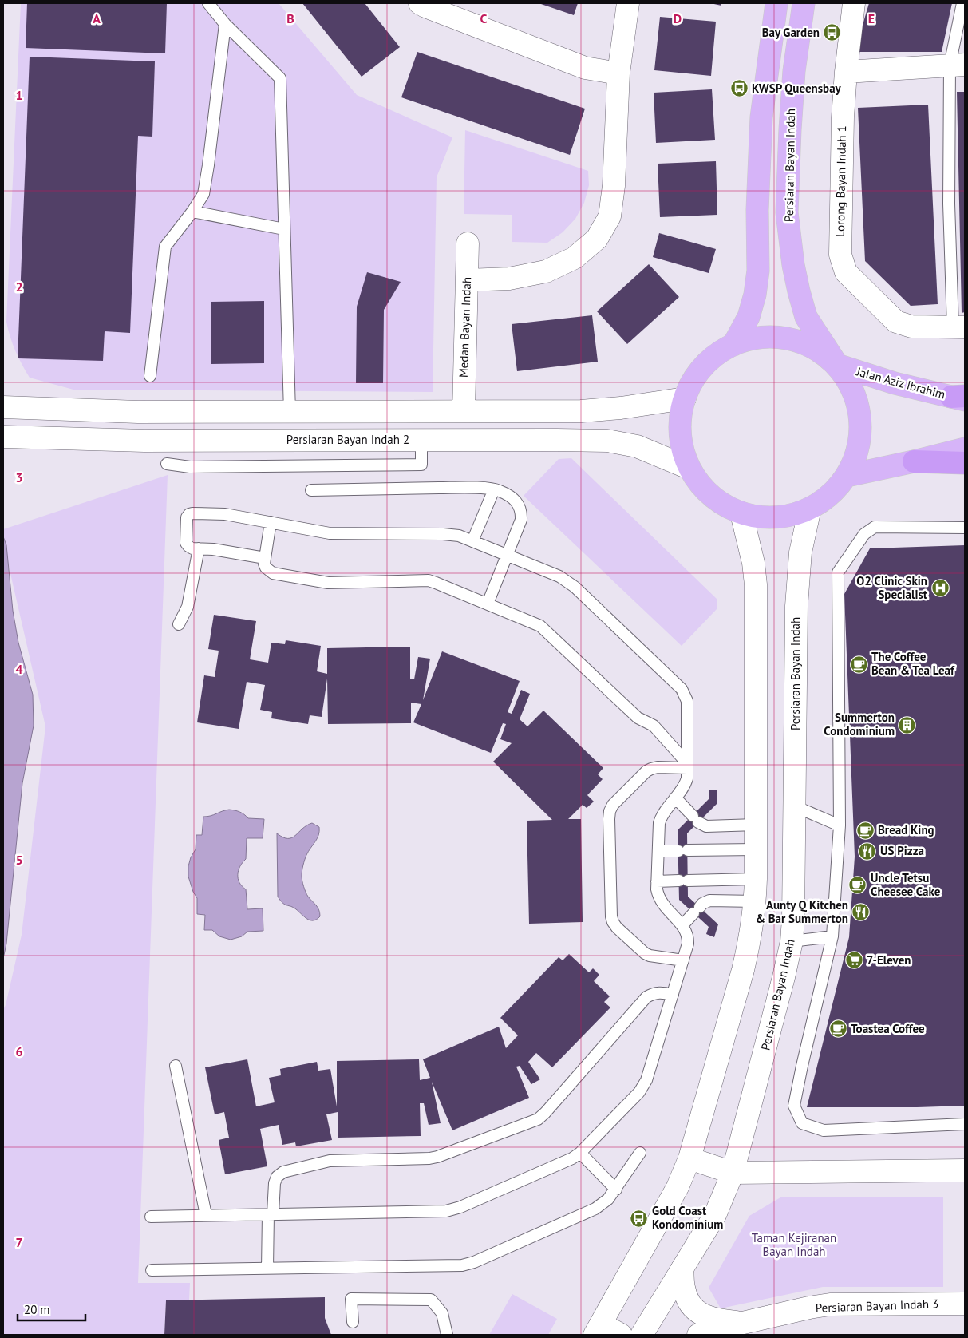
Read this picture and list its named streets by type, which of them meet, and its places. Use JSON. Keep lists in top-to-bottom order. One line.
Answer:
{"streets":{"main road":["Persiaran Bayan Indah","Jalan Aziz Ibrahim"],"street":["Lorong Bayan Indah 1","Medan Bayan Indah","Persiaran Bayan Indah 2","Persiaran Bayan Indah 3"]},"crossings":[["Persiaran Bayan Indah","Jalan Aziz Ibrahim"],["Persiaran Bayan Indah","Persiaran Bayan Indah 2"],["Persiaran Bayan Indah","Persiaran Bayan Indah 3"]],"parks":["Taman Kejiranan Bayan Indah"],"places":{"bus stop":["Bay Garden","KWSP Queensbay","Gold Coast Kondominium"],"hospital":["O2 Clinic Skin Specialist"],"cafe":["The Coffee Bean & Tea Leaf","Bread King","Uncle Tetsu Cheesee Cake","Toastea Coffee"],"building":["Summerton Condominium"],"restaurant":["US Pizza","Aunty Q Kitchen & Bar Summerton"],"supermarket":["7-Eleven"]},"scale_bar":"20 m","grid":{"columns":["A","B","C","D","E"],"rows":["1","2","3","4","5","6","7"]}}
